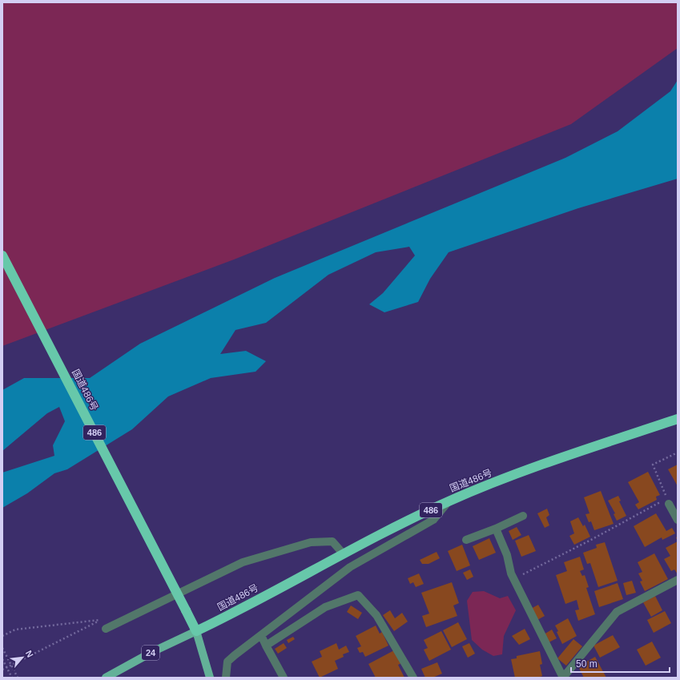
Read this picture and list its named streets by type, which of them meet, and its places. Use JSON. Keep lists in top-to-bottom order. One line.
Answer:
{"streets":{"highway":["国道486号","486"],"main road":["24"]},"crossings":[["国道486号","24"]],"scale_bar":"50 m","north":"top right"}
